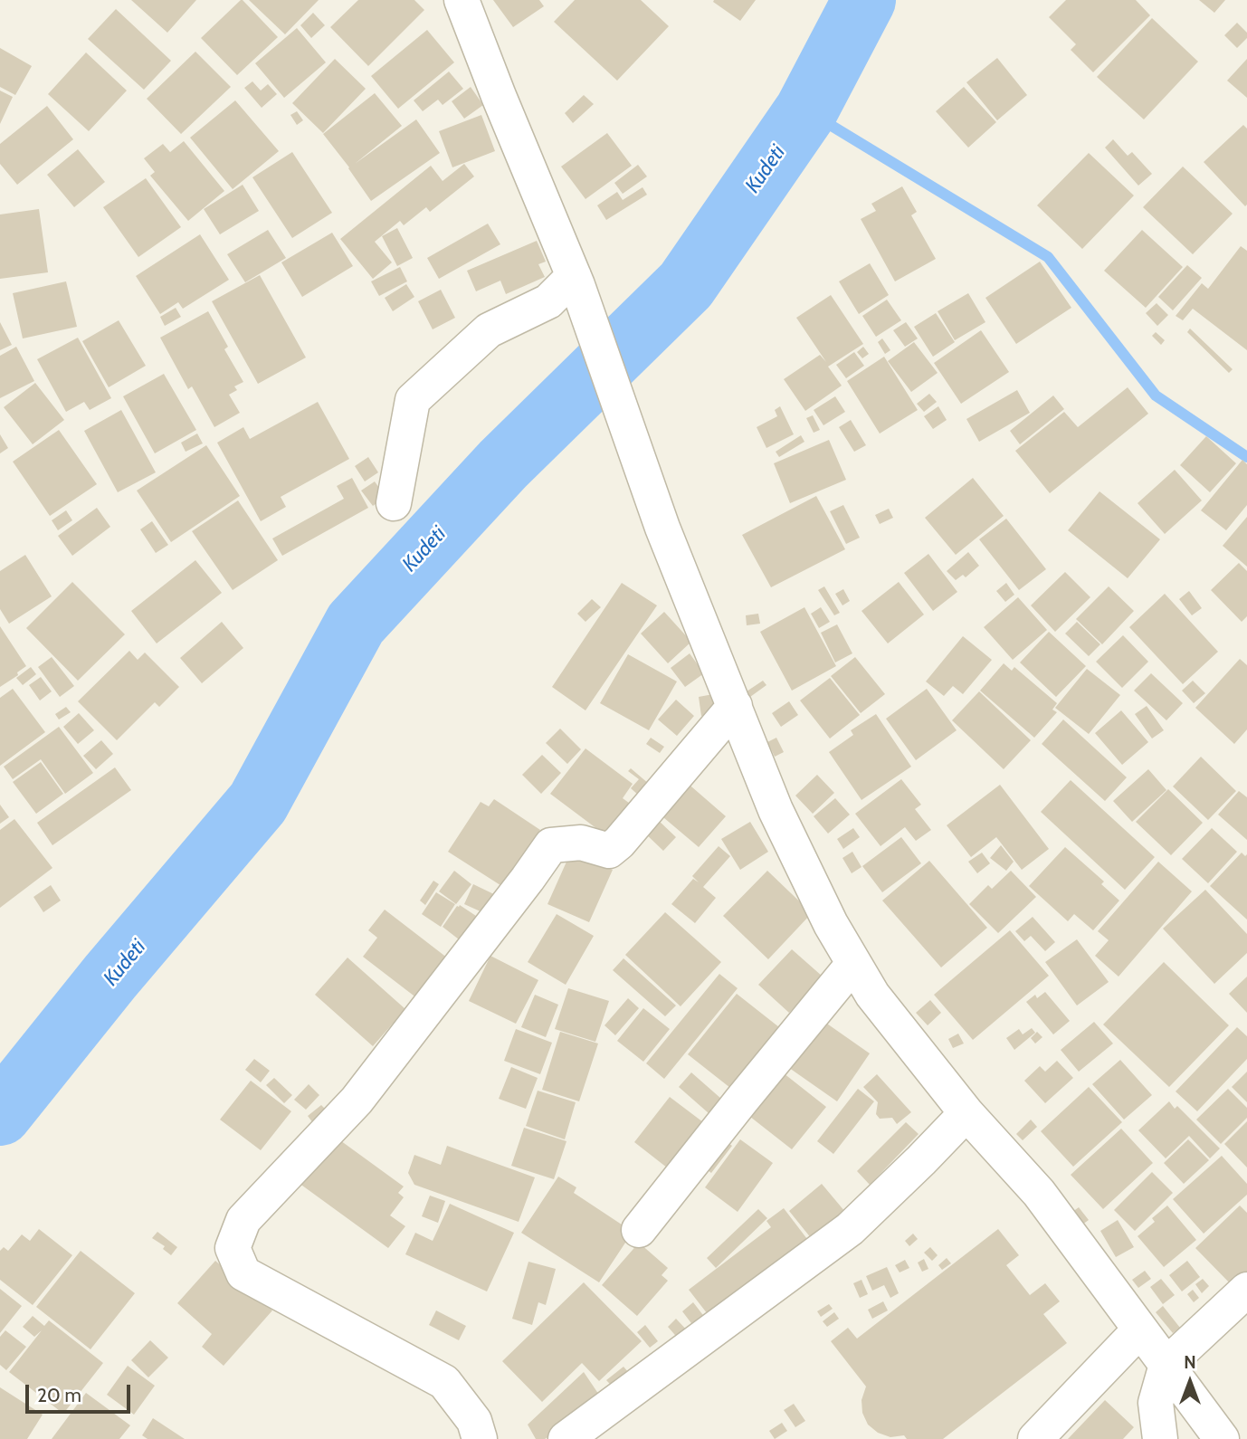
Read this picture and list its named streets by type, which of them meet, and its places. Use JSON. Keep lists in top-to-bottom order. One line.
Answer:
{"water":["Kudeti"],"scale_bar":"20 m","north":"top"}
